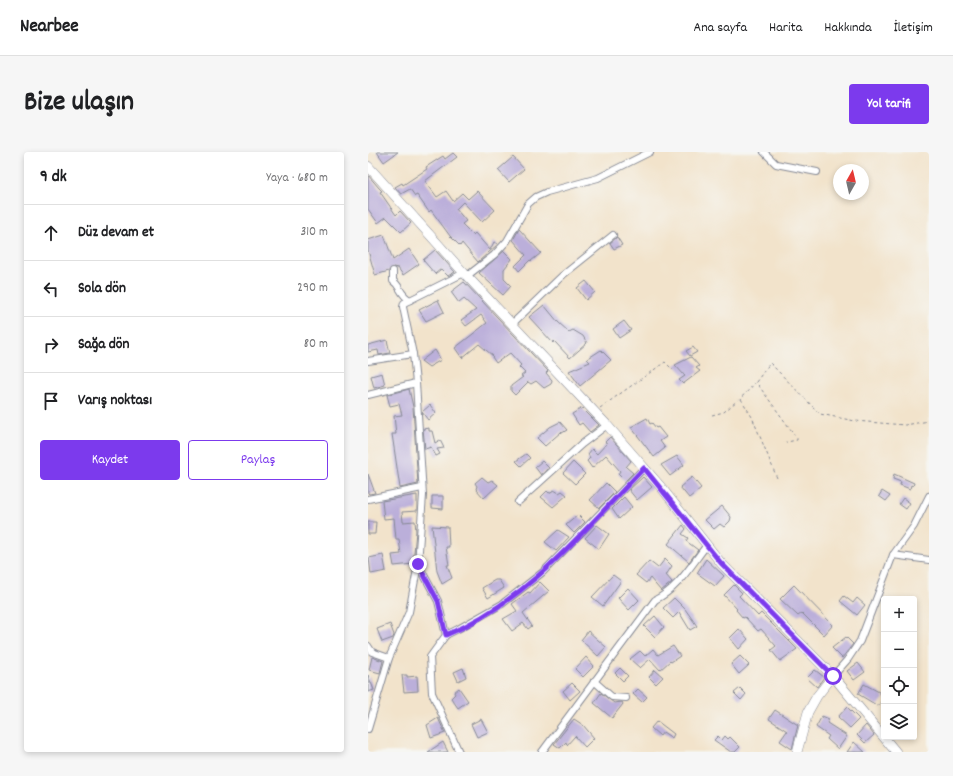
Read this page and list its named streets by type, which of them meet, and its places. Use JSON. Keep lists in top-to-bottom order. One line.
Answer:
{"north":"top","page":{"header":"Nearbee","nav":["Ana sayfa","Harita","Hakkında","İletişim"],"title":"Bize ulaşın","buttons":["Yol tarifi",["Kaydet","Paylaş"]],"heading":["9 dk","Yaya · 680 m"],"list":[["Düz devam et","310 m"],["Sola dön","290 m"],["Sağa dön","80 m"],"Varış noktası"],"map_buttons":["+","−"]}}
